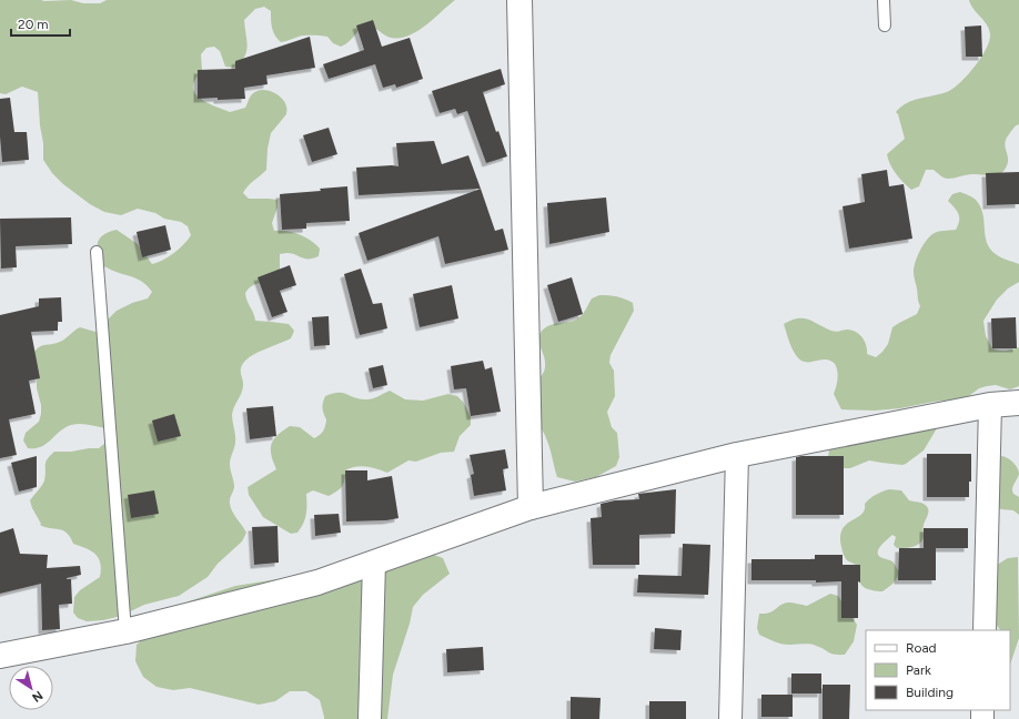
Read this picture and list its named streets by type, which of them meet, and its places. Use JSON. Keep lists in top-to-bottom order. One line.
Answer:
{"legend":["Road","Park","Building"],"scale_bar":"20 m","north":"bottom right"}
